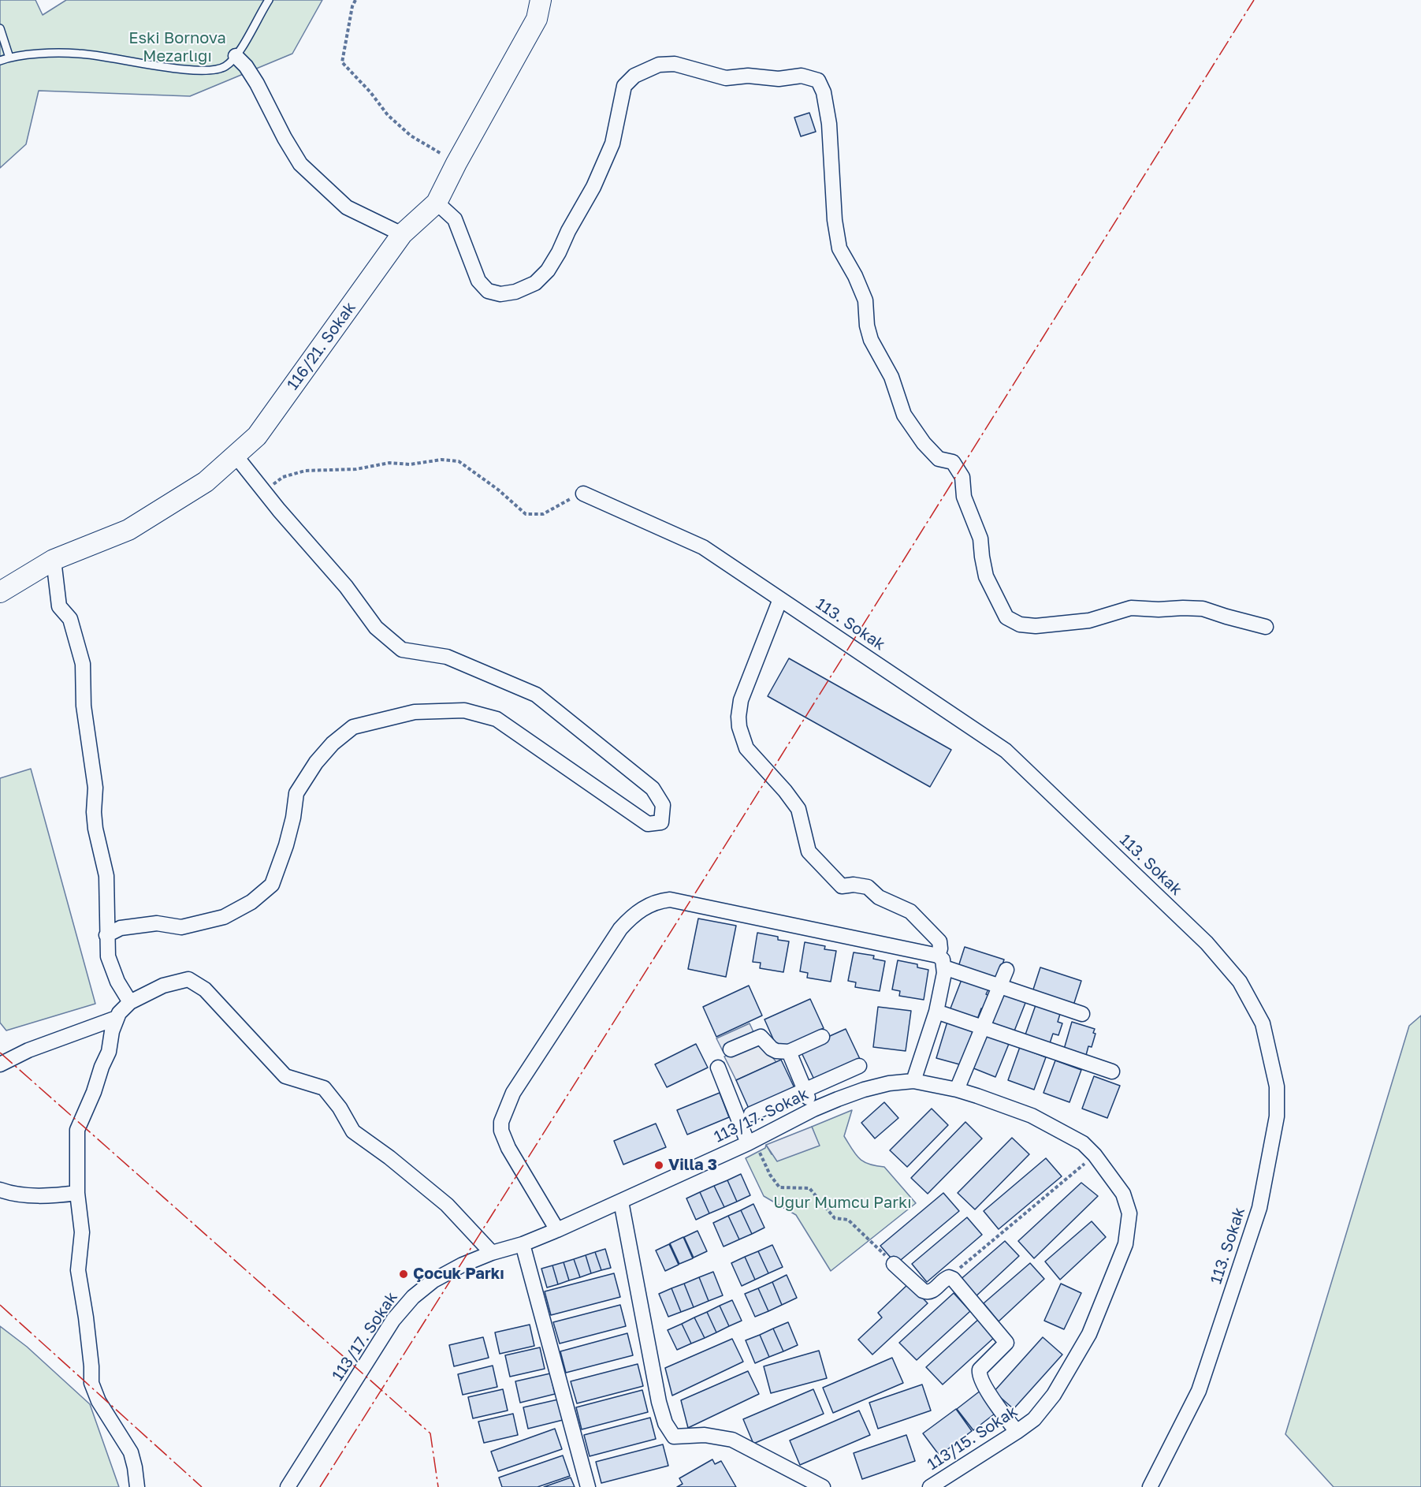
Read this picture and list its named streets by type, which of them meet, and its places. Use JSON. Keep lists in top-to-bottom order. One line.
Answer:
{"streets":{"street":["116/21. Sokak","113. Sokak","113/17. Sokak","113/15. Sokak"]},"crossings":[["113/17. Sokak","113/15. Sokak"]],"parks":["Eski Bornova Mezarlığı","Uğur Mumcu Parkı"],"places":["Villa 3","Çocuk Parkı"]}
